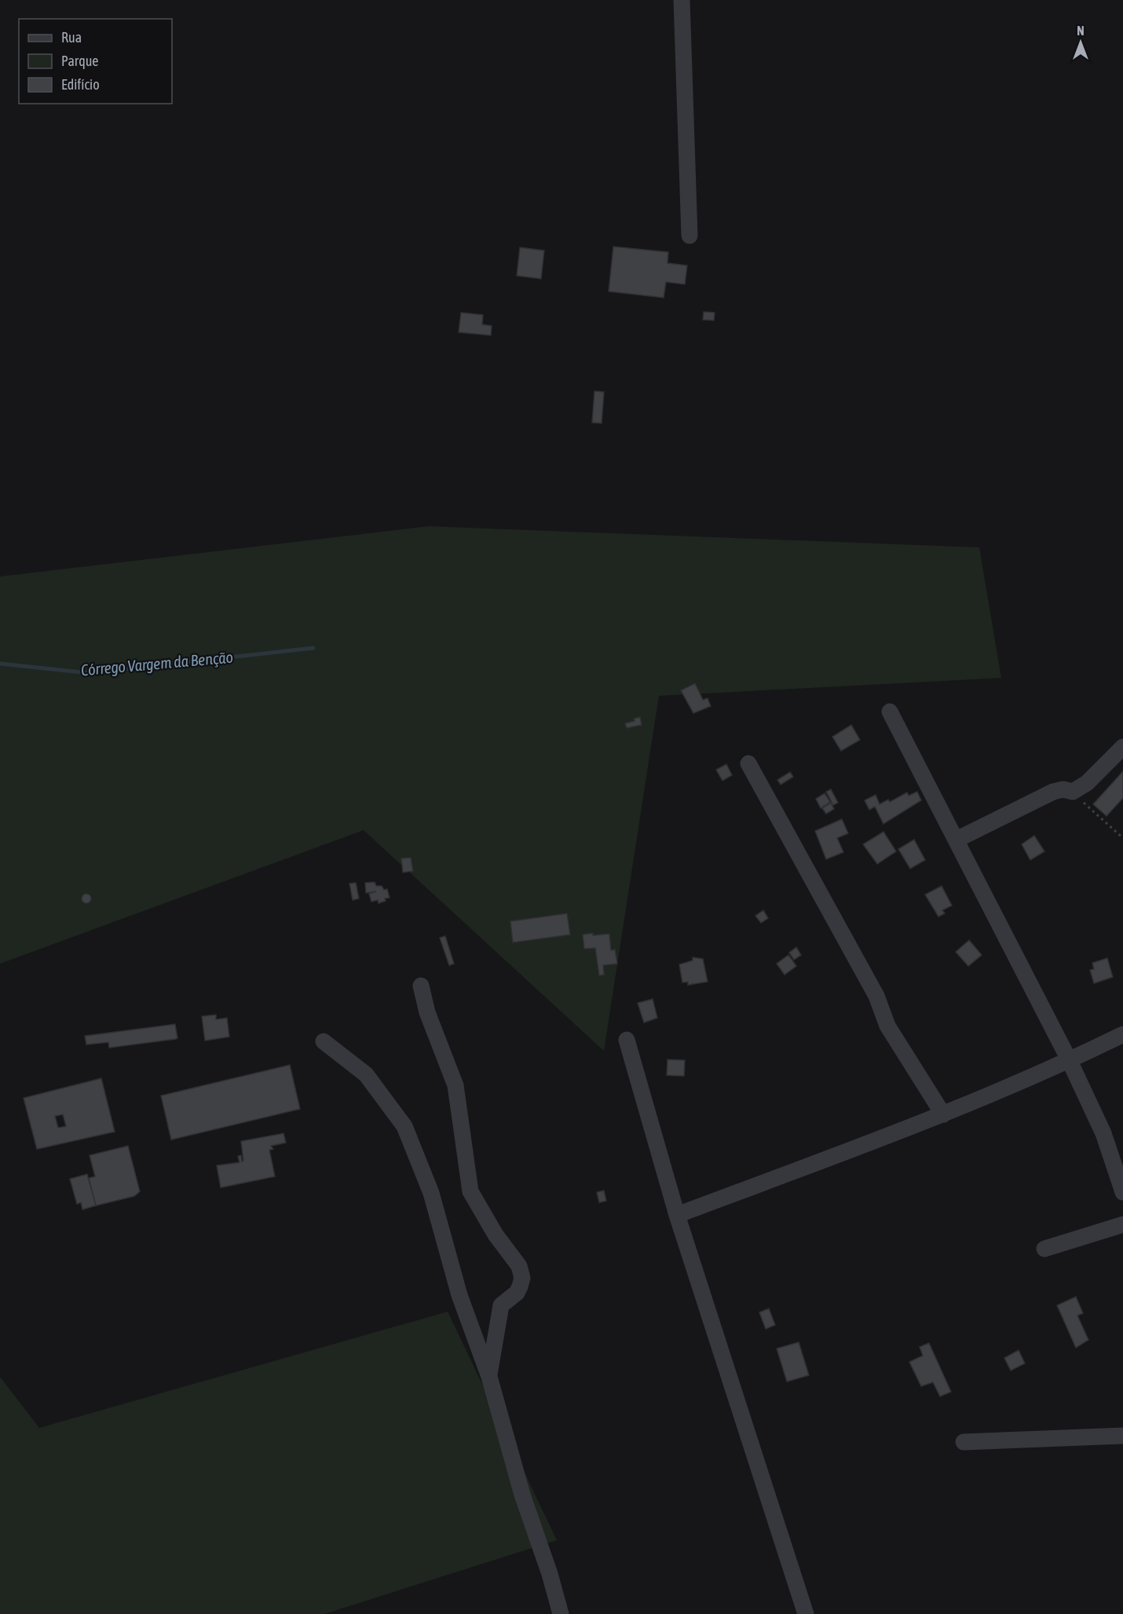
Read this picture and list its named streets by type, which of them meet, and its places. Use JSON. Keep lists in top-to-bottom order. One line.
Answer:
{"water":["Córrego Vargem da Benção"],"legend":["Rua","Parque","Edifício"],"north":"top"}
